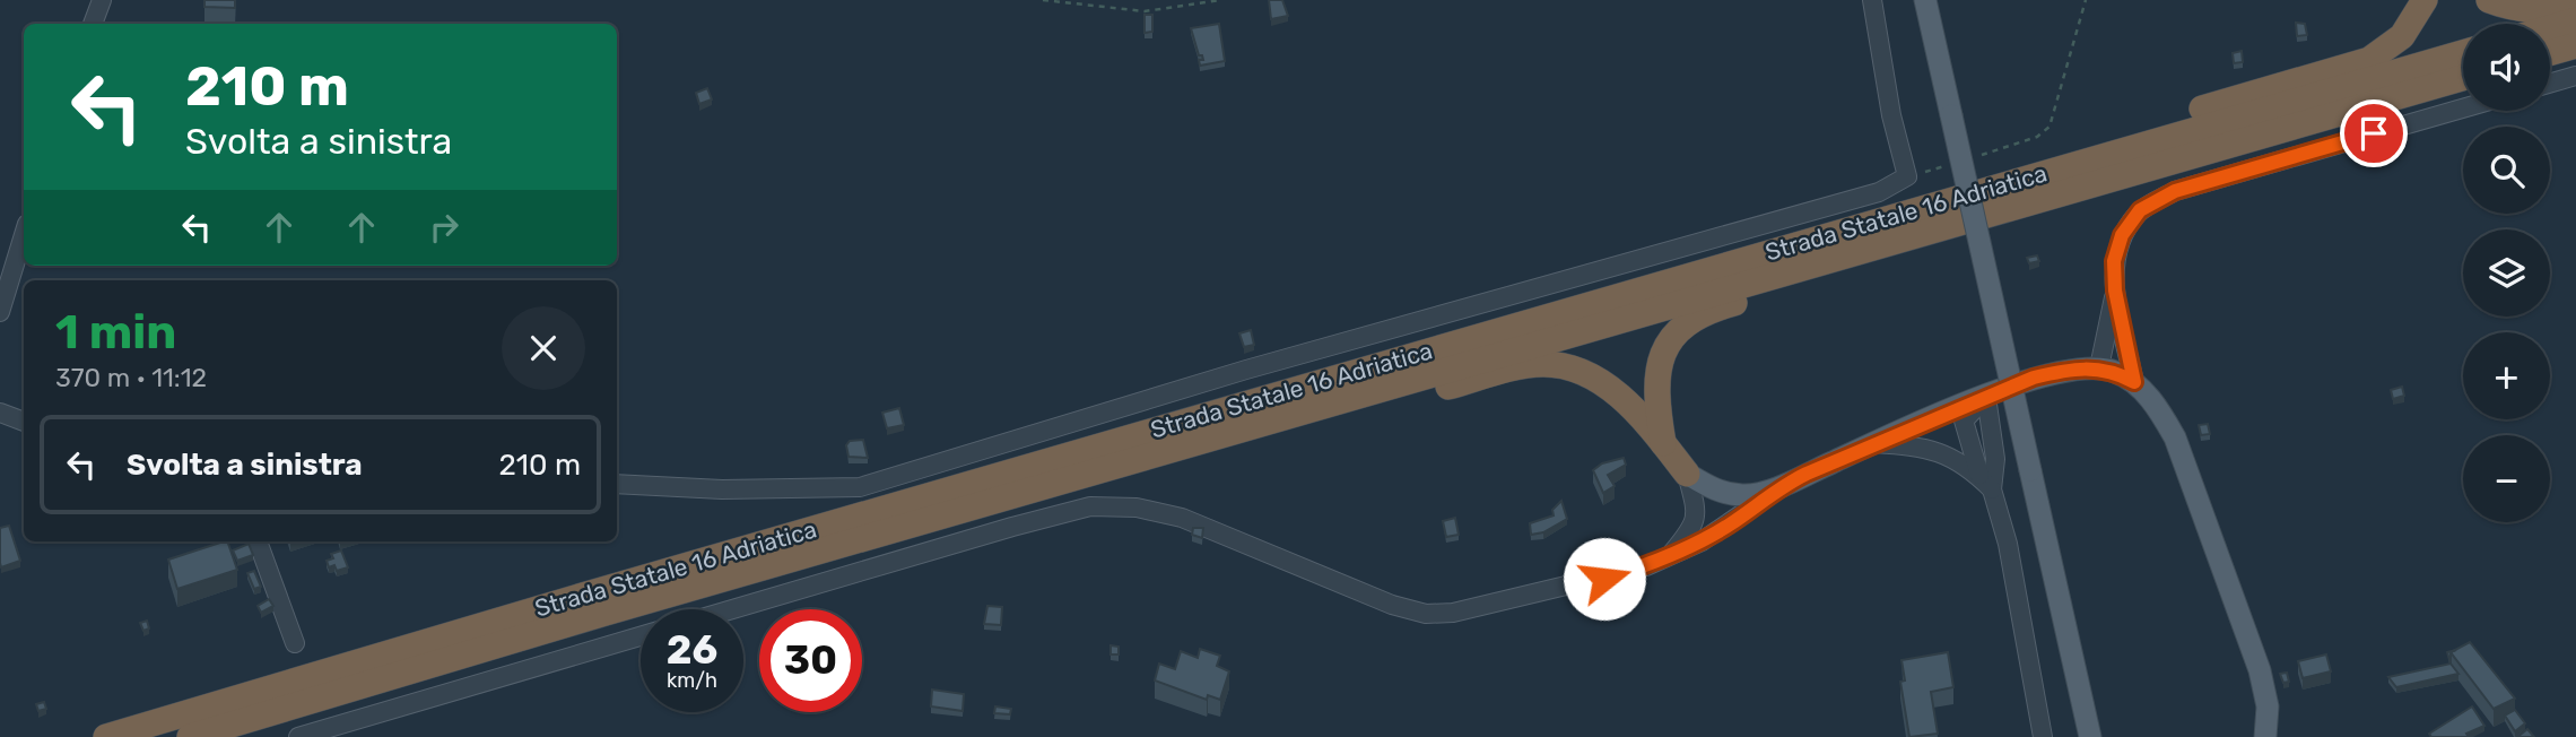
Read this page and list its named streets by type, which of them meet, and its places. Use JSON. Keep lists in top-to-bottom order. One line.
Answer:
{"streets":{"highway":["Strada Statale 16 Adriatica"]},"page":{"map_buttons":["+","−"],"turn":["210 m","Svolta a sinistra"],"heading":["1 min","370 m · 11:12"],"list":[{"name":"Svolta a sinistra","value":"210 m"}],"speed":"26 km/h","limit":"30"}}
